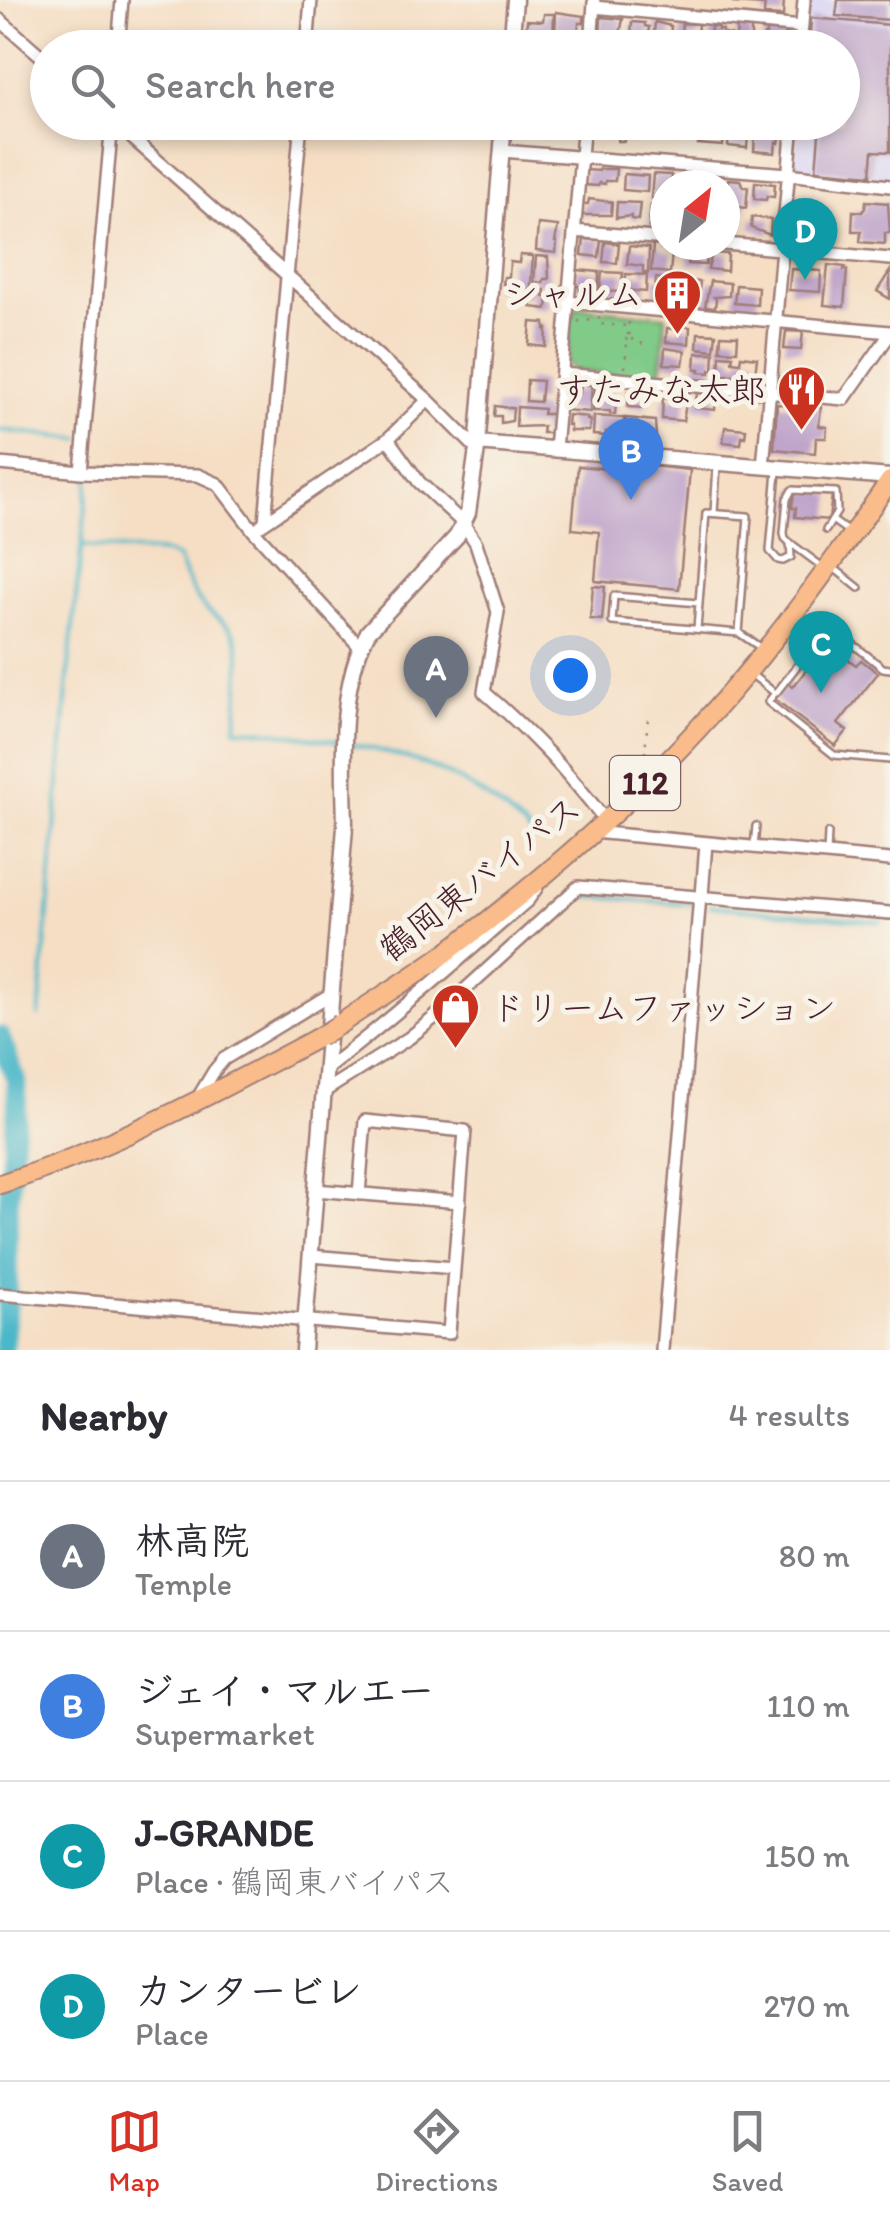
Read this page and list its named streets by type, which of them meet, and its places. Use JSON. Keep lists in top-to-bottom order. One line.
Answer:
{"streets":{"highway":["112","鶴岡東バイパス"]},"places":{"building":["シャルム"],"restaurant":["すたみな太郎"],"shop":["ドリームファッション"]},"north":"top right","page":{"search":"Search here","pins":["D","B","C","A"],"heading":["Nearby","4 results"],"list":[{"mark":"A","name":"林高院","note":"Temple","value":"80 m"},{"mark":"B","name":"ジェイ・マルエー","note":"Supermarket","value":"110 m"},{"mark":"C","name":"J-GRANDE","note":"Place · 鶴岡東バイパス","value":"150 m"},{"mark":"D","name":"カンタービレ","note":"Place","value":"270 m"}],"nav":["Map","Directions","Saved"]}}
